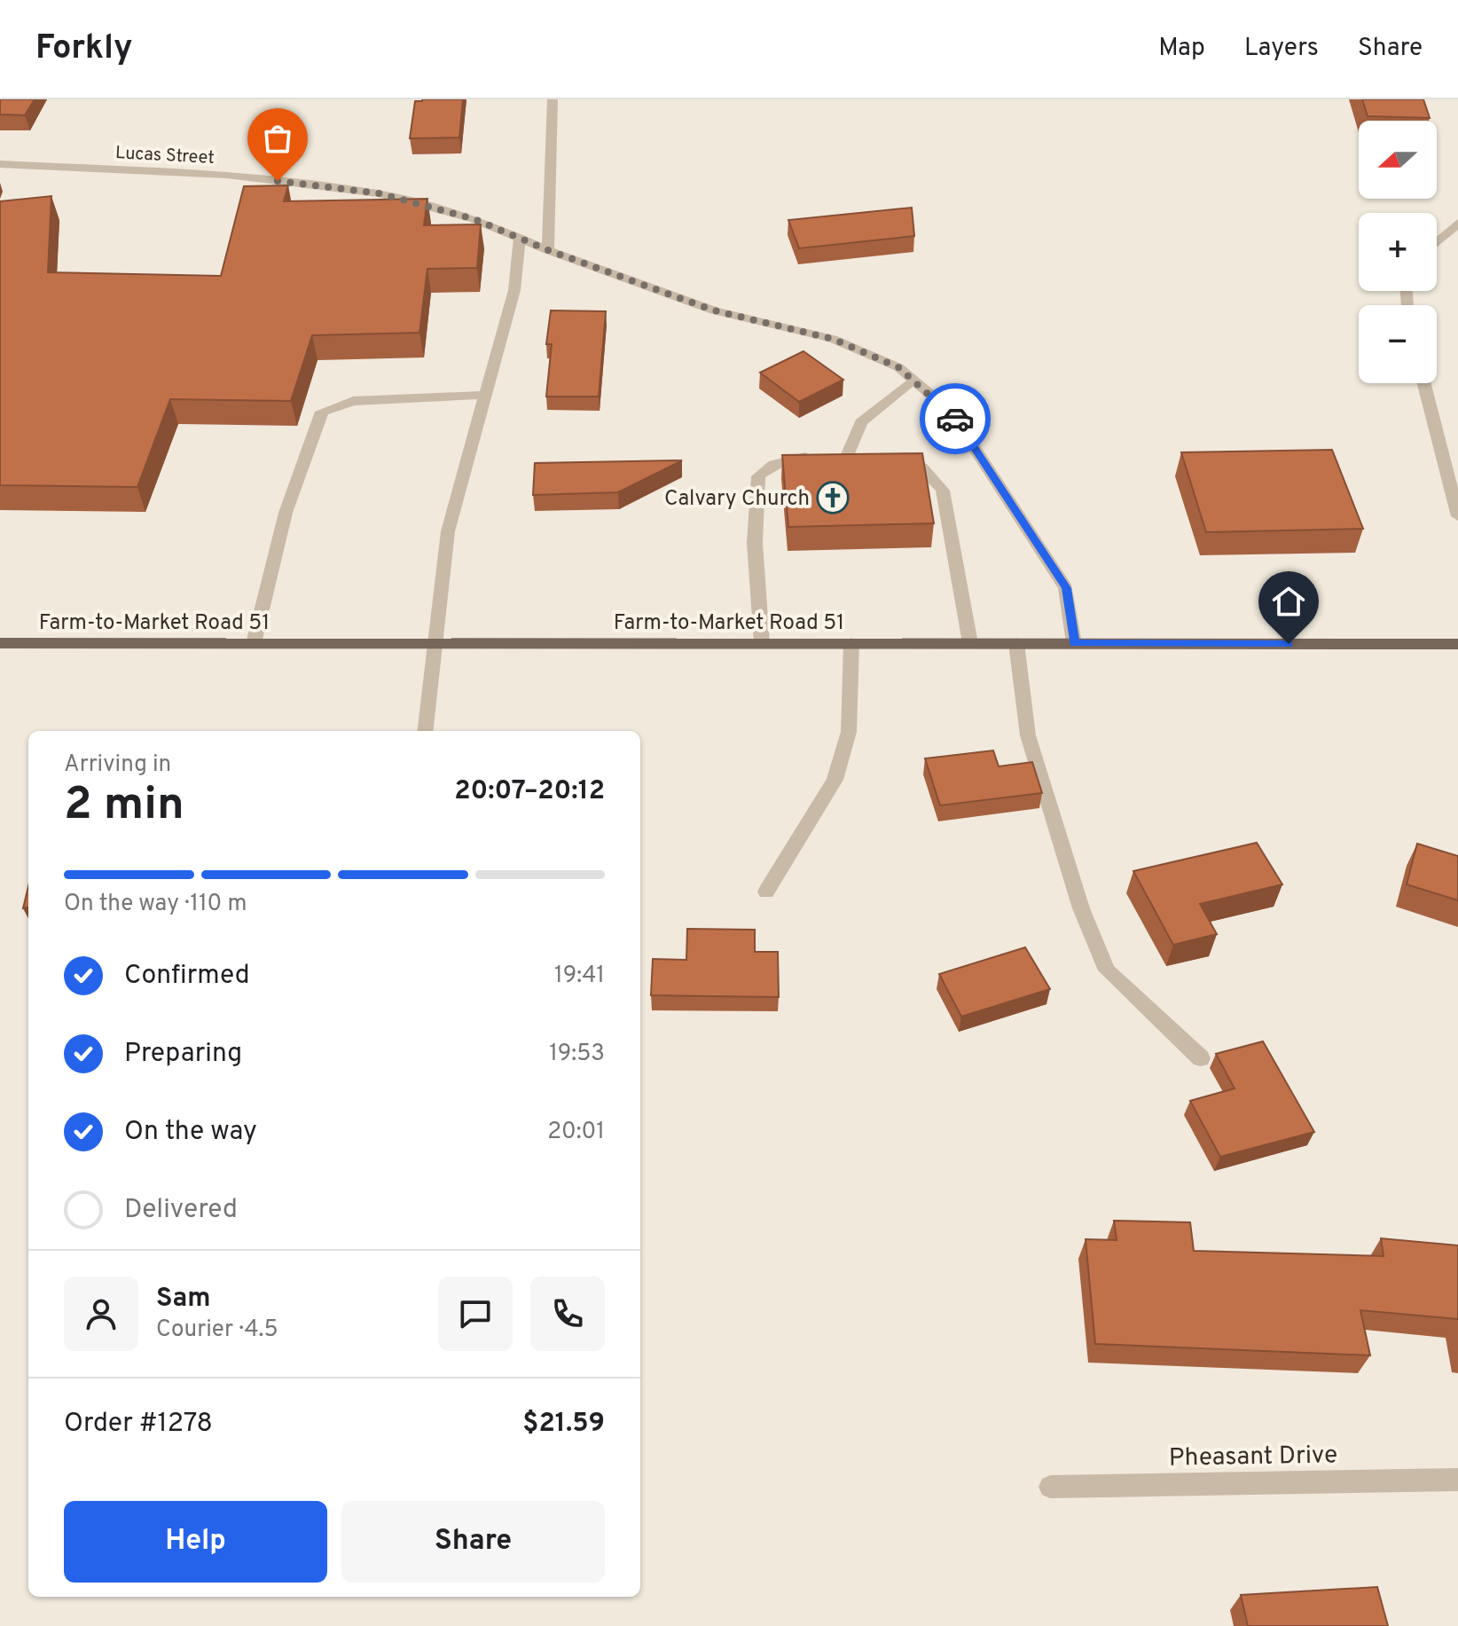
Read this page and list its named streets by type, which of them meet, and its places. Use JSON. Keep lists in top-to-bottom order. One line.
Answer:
{"streets":{"main road":["Farm-to-Market Road 51"],"street":["Lucas Street","Pheasant Drive"]},"crossings":[["Lucas Street","Farm-to-Market Road 51"]],"places":{"church":["Calvary Church"]},"north":"left","page":{"header":"Forkly","nav":["Map","Layers","Share"],"map_buttons":["+","−"],"heading":["2 min","Arriving in","20:07–20:12"],"panel":["Sam","Courier · 4.5","Order #1278","$21.59"],"bar":"On the way · 110 m","list":[["Confirmed","19:41"],["Preparing","19:53"],["On the way","20:01"],"Delivered"],"buttons":["Help","Share"]}}
